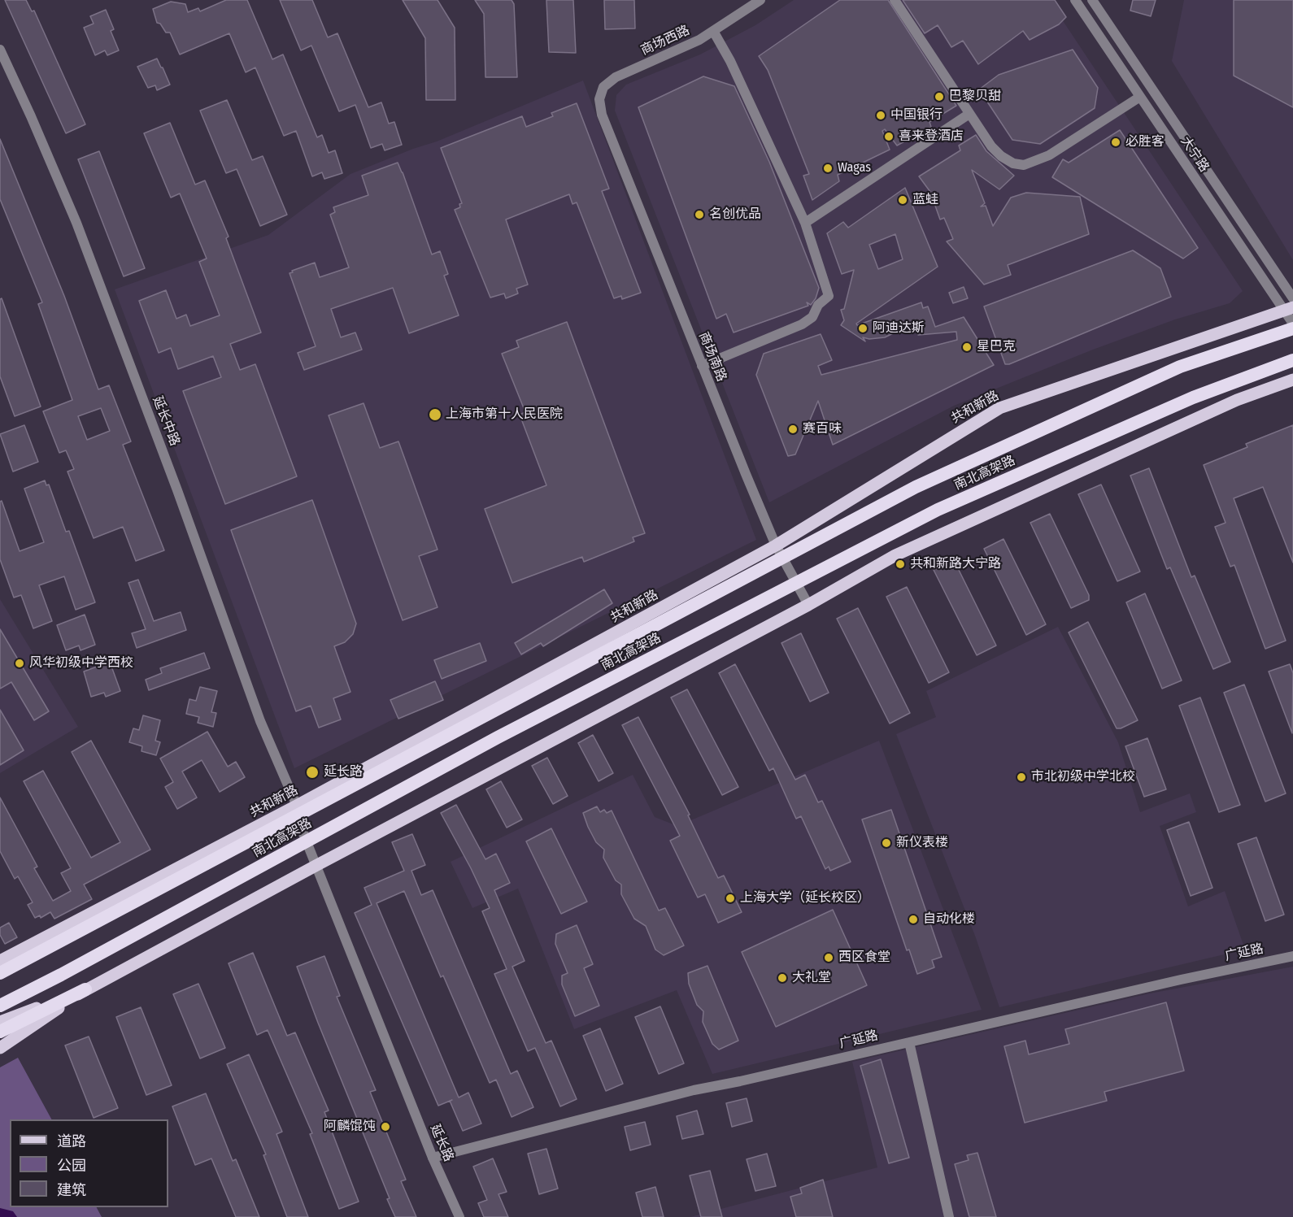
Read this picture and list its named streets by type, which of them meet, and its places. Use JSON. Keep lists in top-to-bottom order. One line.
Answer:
{"streets":{"highway":["南北高架路"],"main road":["共和新路"],"street":["商场西路","大宁路","商场南路","延长中路","广延路","延长路"]},"crossings":[["商场西路","商场南路"],["大宁路","共和新路"],["商场南路","共和新路"],["共和新路","延长中路"],["共和新路","延长路"],["延长中路","延长路"],["广延路","延长路"]],"places":["巴黎贝甜","中国银行","喜来登酒店","必胜客","Wagas","蓝蛙","名创优品","阿迪达斯","星巴克","上海市第十人民医院","赛百味","共和新路大宁路","风华初级中学西校","延长路","市北初级中学北校","新仪表楼","上海大学（延长校区）","自动化楼","西区食堂","大礼堂","阿麟馄饨"],"legend":["道路","公园","建筑"]}
